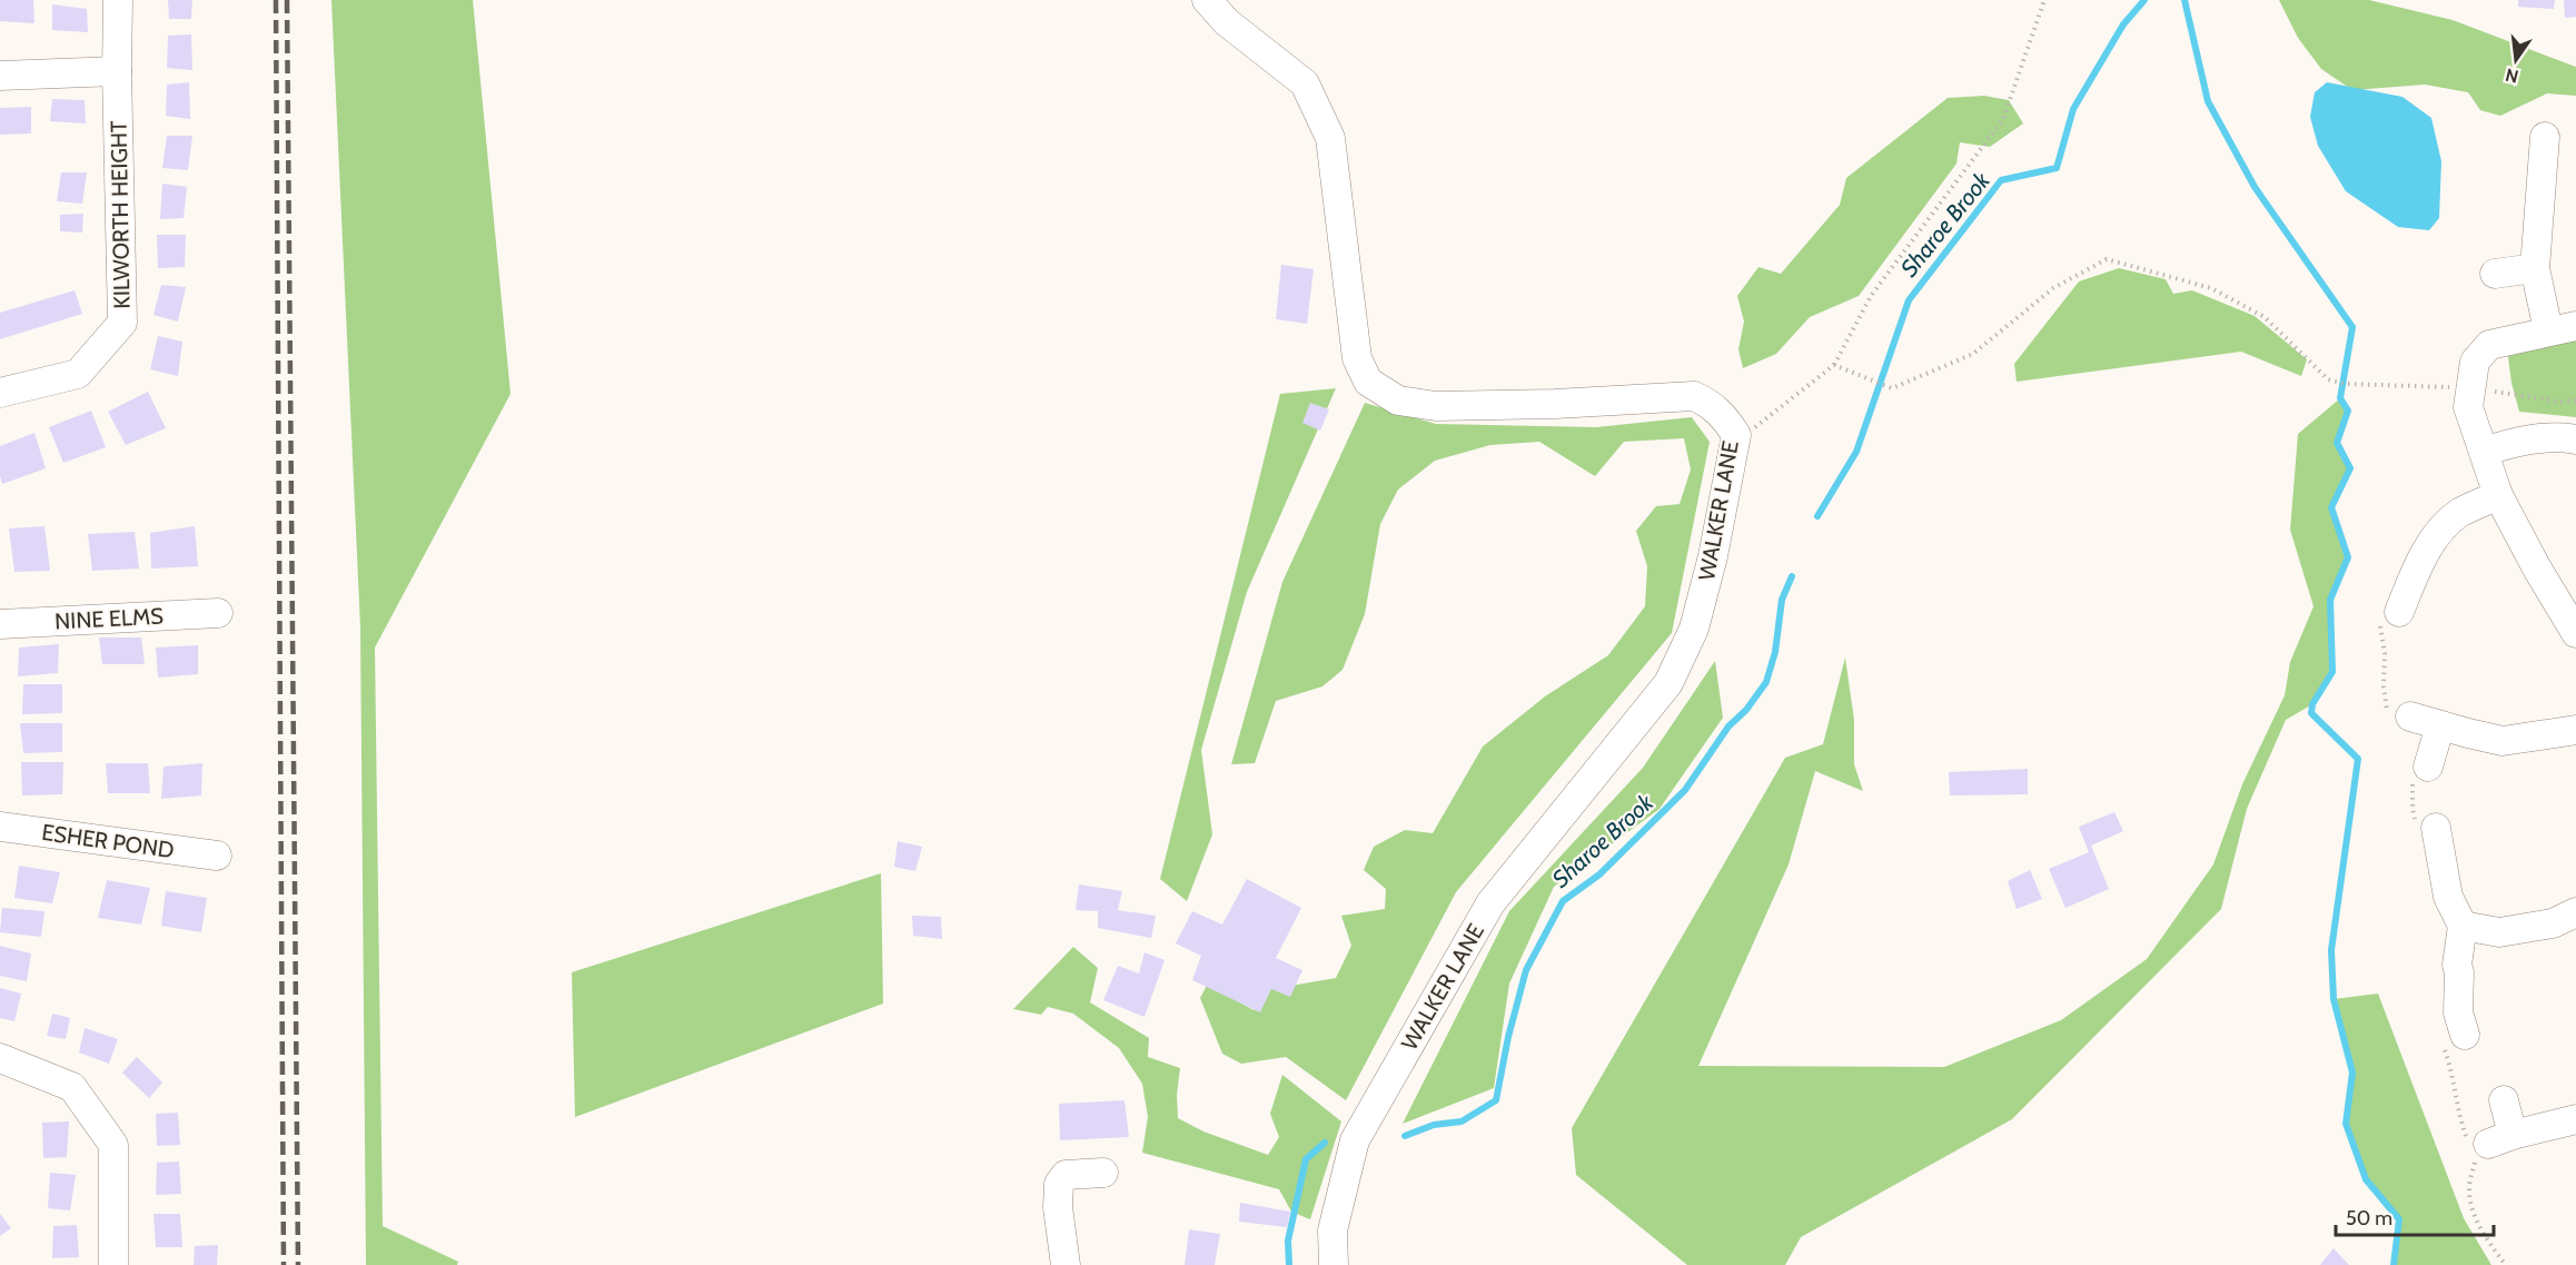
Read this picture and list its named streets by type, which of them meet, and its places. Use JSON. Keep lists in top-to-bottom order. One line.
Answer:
{"streets":{"street":["KILWORTH HEIGHT","WALKER LANE","NINE ELMS","ESHER POND"]},"water":["Sharoe Brook"],"scale_bar":"50 m","north":"bottom"}
